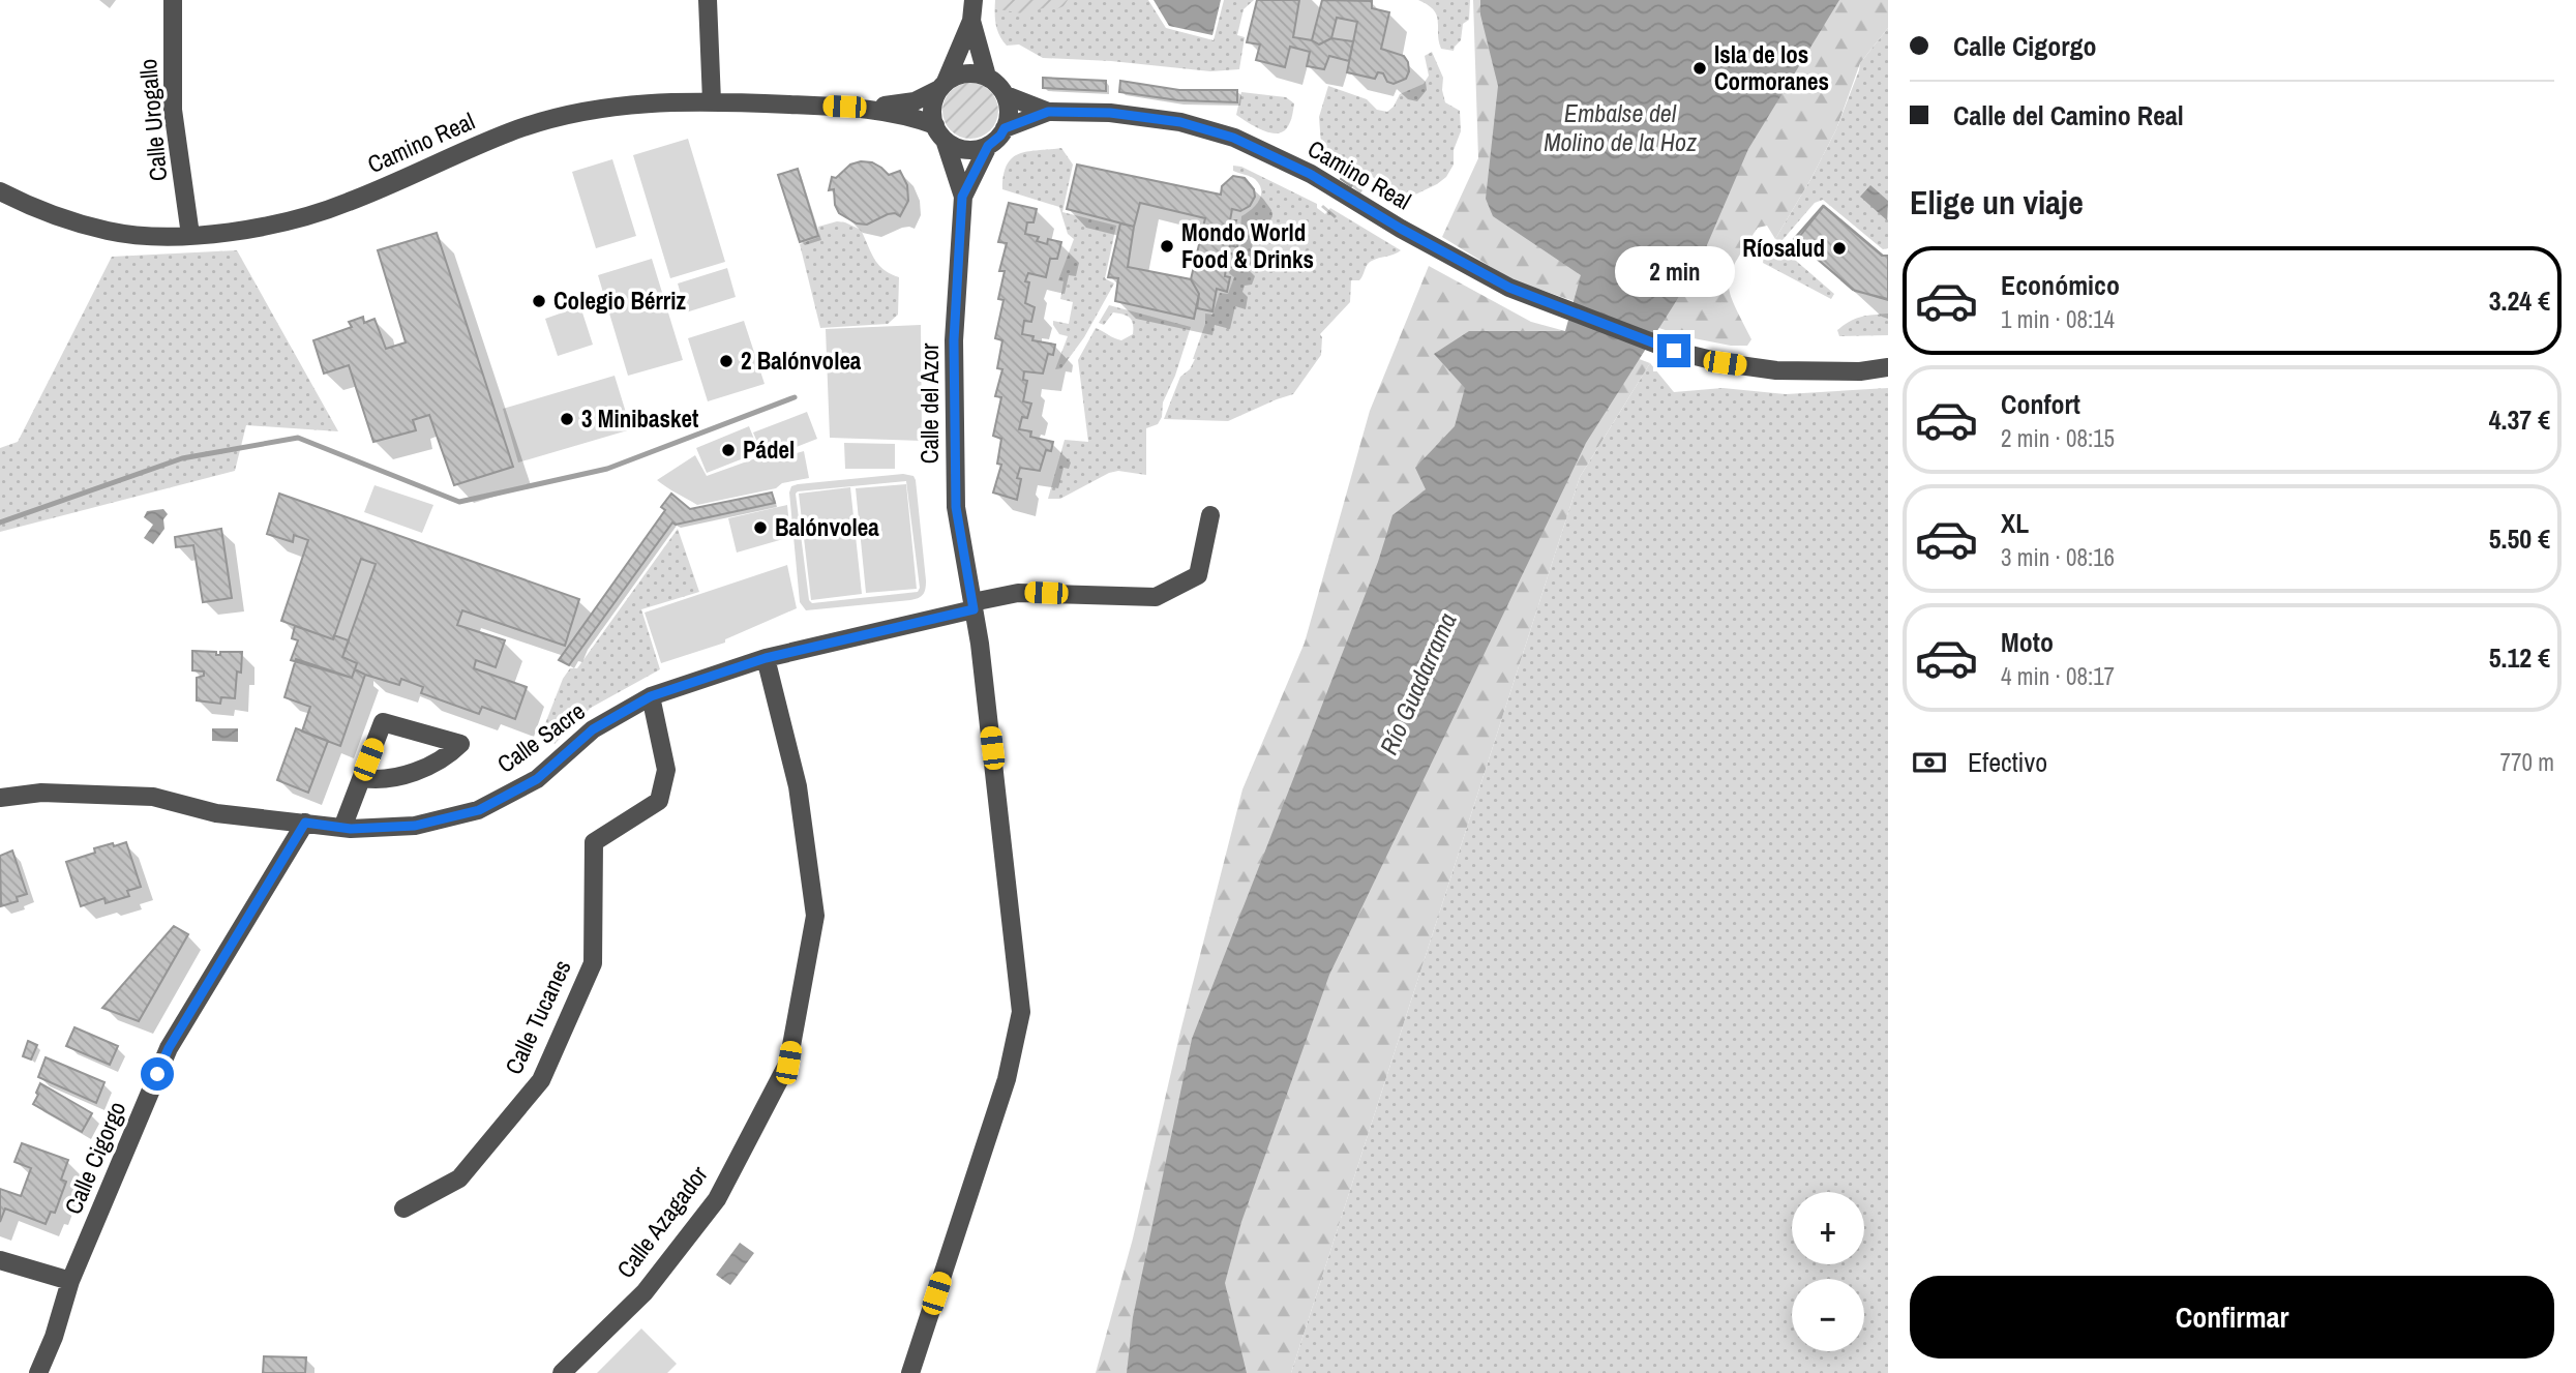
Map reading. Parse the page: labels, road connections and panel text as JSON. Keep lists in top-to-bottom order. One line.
{"streets":{"street":["Calle Urogallo","Camino Real","Calle del Azor","Calle Sacre","Calle Tucanes","Calle Cigorgo","Calle Azagador"]},"crossings":[["Calle Urogallo","Camino Real"],["Camino Real","Calle del Azor"],["Calle del Azor","Calle Sacre"],["Calle Sacre","Calle Tucanes"],["Calle Sacre","Calle Cigorgo"],["Calle Sacre","Calle Azagador"]],"water":["Embalse del Molino de la Hoz","Río Guadarrama"],"places":["Isla de los Cormoranes","Mondo World Food & Drinks","Ríosalud","Colegio Bérriz","2 Balónvolea","3 Minibasket","Pádel","Balónvolea"],"page":{"banner":["Calle Cigorgo","Calle del Camino Real"],"heading":"Elige un viaje","bubble":"2 min","list":[{"name":"Económico","note":"1 min · 08:14","value":"3.24 €"},{"name":"Confort","note":"2 min · 08:15","value":"4.37 €"},{"name":"XL","note":"3 min · 08:16","value":"5.50 €"},{"name":"Moto","note":"4 min · 08:17","value":"5.12 €"}],"pay":["Efectivo","770 m"],"map_buttons":["+","−"],"buttons":"Confirmar"}}
